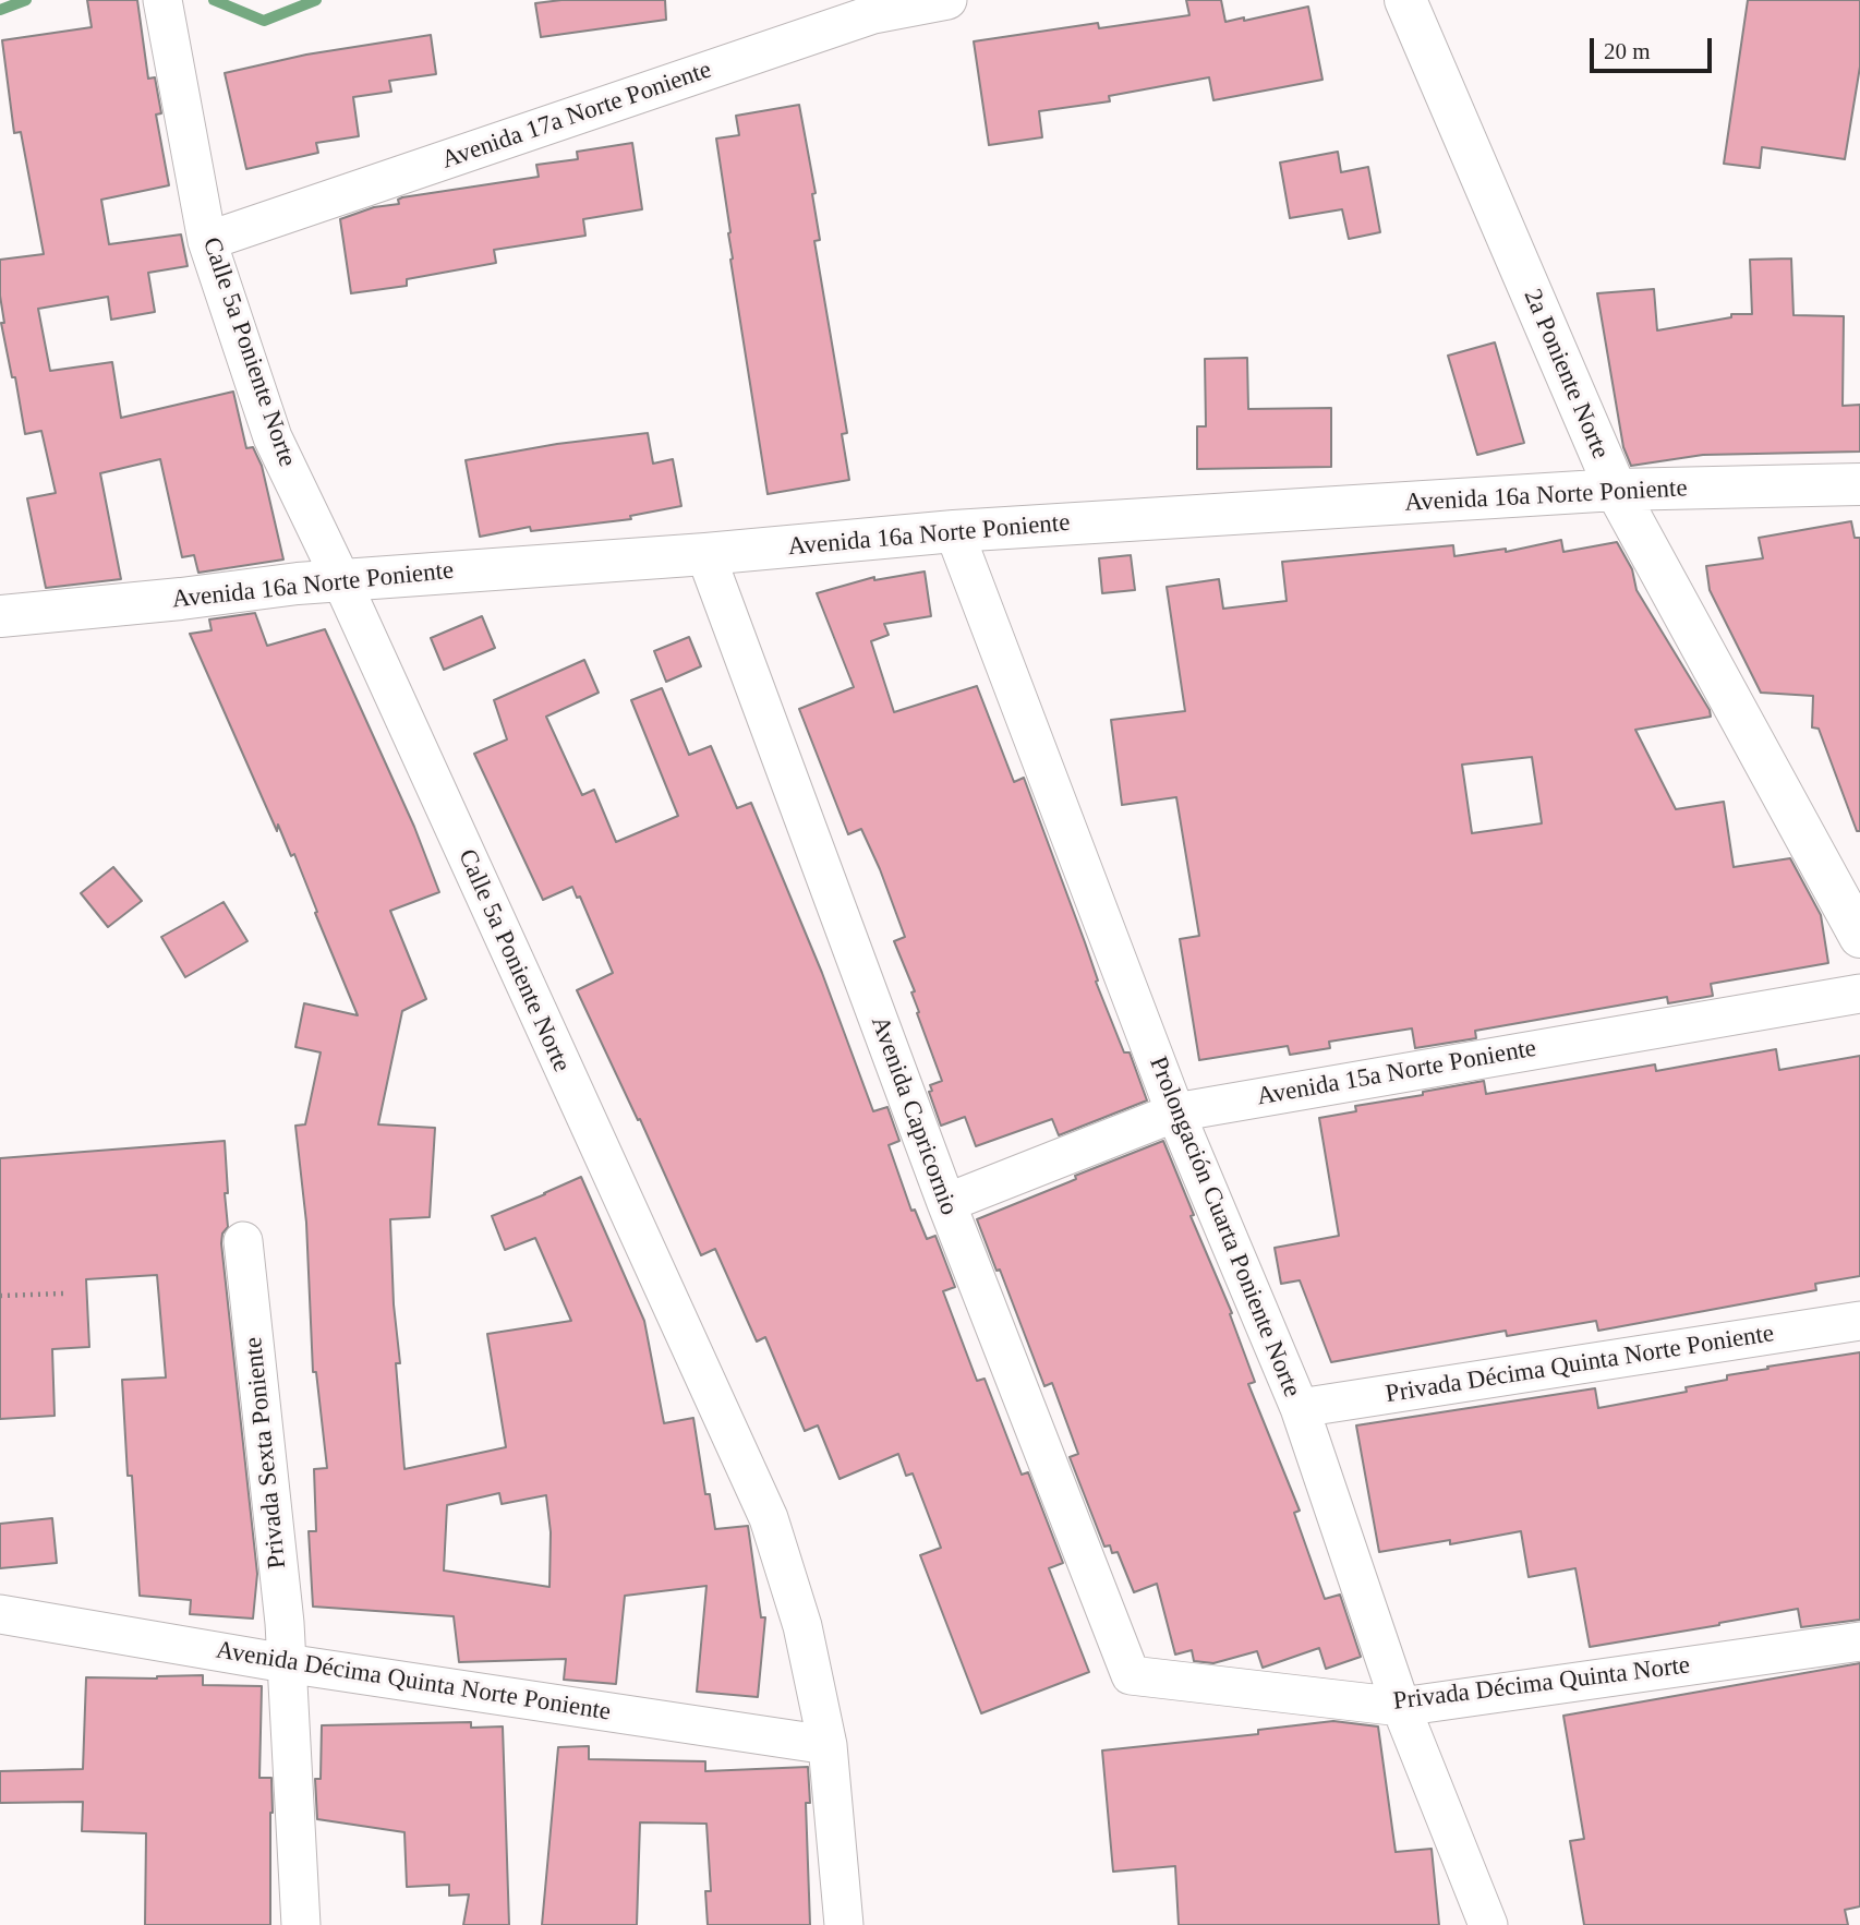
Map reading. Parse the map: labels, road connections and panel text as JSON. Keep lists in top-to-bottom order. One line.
{"streets":{"street":["Avenida 17a Norte Poniente","Calle 5a Poniente Norte","2a Poniente Norte","Avenida 16a Norte Poniente","Avenida 15a Norte Poniente","Avenida Capricornio","Prolongación Cuarta Poniente Norte","Privada Décima Quinta Norte Poniente","Privada Sexta Poniente","Avenida Décima Quinta Norte Poniente","Privada Décima Quinta Norte"]},"crossings":[["Avenida 17a Norte Poniente","Calle 5a Poniente Norte"],["Calle 5a Poniente Norte","Avenida 16a Norte Poniente"],["Calle 5a Poniente Norte","Avenida Décima Quinta Norte Poniente"],["2a Poniente Norte","Avenida 16a Norte Poniente"],["Avenida 16a Norte Poniente","Avenida Capricornio"],["Avenida 16a Norte Poniente","Prolongación Cuarta Poniente Norte"],["Avenida 15a Norte Poniente","Avenida Capricornio"],["Avenida 15a Norte Poniente","Prolongación Cuarta Poniente Norte"],["Avenida Capricornio","Privada Décima Quinta Norte"],["Prolongación Cuarta Poniente Norte","Privada Décima Quinta Norte Poniente"],["Prolongación Cuarta Poniente Norte","Privada Décima Quinta Norte"],["Privada Sexta Poniente","Avenida Décima Quinta Norte Poniente"]],"scale_bar":"20 m"}
